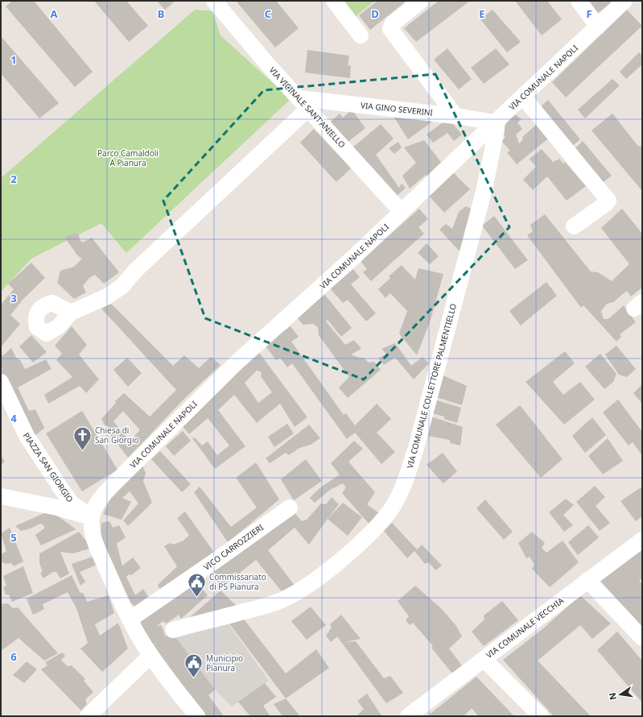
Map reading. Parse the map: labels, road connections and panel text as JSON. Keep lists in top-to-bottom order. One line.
{"streets":{"street":["VIA COMUNALE NAPOLI","VIA VICINALE SANT'ANIELLO","VIA GINO SEVERINI","VIA COMUNALE COLLETTORE PALMENTIELLO","PIAZZA SAN GIORGIO","VICO CARROZZIERI","VIA COMUNALE VECCHIA"]},"crossings":[["VIA COMUNALE NAPOLI","VIA VICINALE SANT'ANIELLO"],["VIA COMUNALE NAPOLI","VIA GINO SEVERINI"],["VIA COMUNALE NAPOLI","VIA COMUNALE COLLETTORE PALMENTIELLO"],["VIA COMUNALE NAPOLI","PIAZZA SAN GIORGIO"],["VIA VICINALE SANT'ANIELLO","VIA GINO SEVERINI"],["VIA GINO SEVERINI","VIA COMUNALE COLLETTORE PALMENTIELLO"]],"parks":["Parco Camaldoli A Pianura"],"places":{"church":["Chiesa di San Giorgio"],"public building":["Commissariato di PS Pianura","Municipio Pianura"]},"north":"left","grid":{"columns":["A","B","C","D","E","F"],"rows":["1","2","3","4","5","6"]}}
